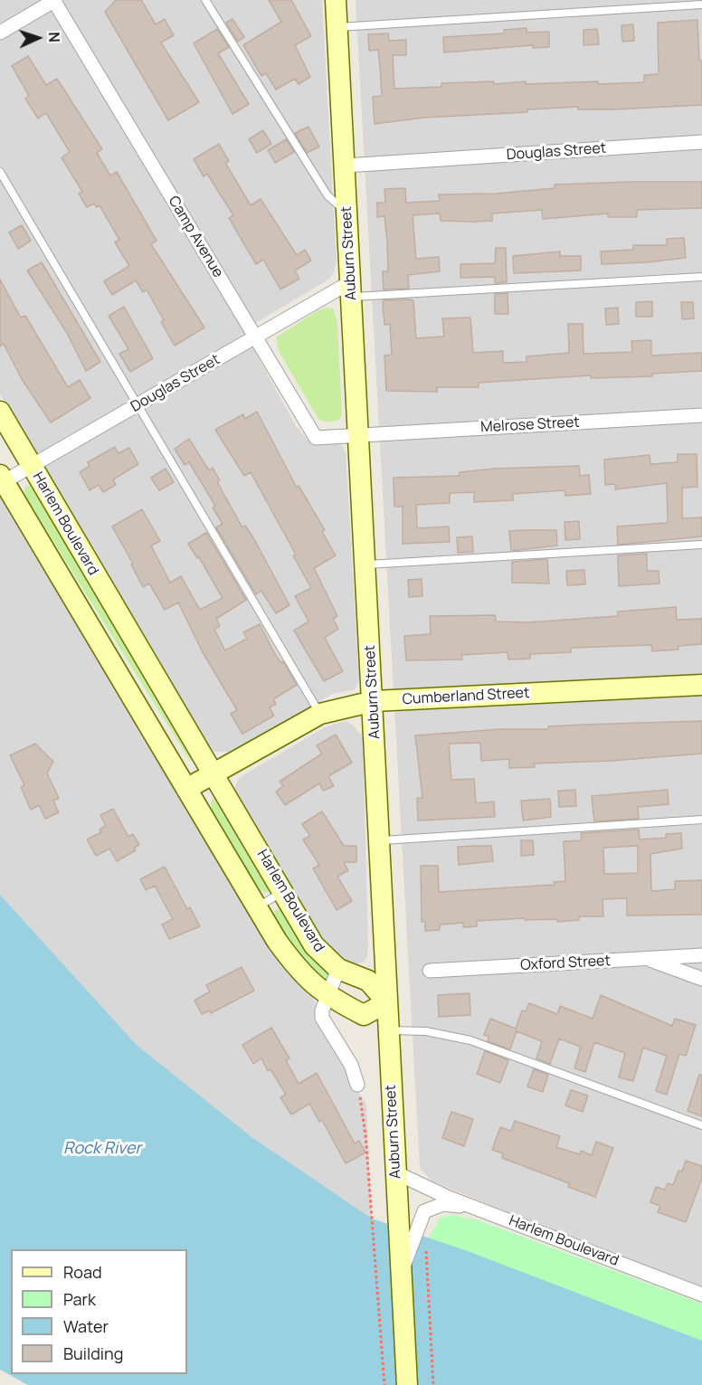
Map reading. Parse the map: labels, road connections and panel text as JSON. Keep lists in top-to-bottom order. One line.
{"streets":{"street":["Douglas Street","Camp Avenue","Auburn Street","Melrose Street","Harlem Boulevard","Cumberland Street","Oxford Street"]},"crossings":[["Douglas Street","Camp Avenue"],["Douglas Street","Auburn Street"],["Douglas Street","Harlem Boulevard"],["Camp Avenue","Auburn Street"],["Camp Avenue","Melrose Street"],["Auburn Street","Melrose Street"],["Auburn Street","Harlem Boulevard"],["Auburn Street","Cumberland Street"],["Harlem Boulevard","Cumberland Street"]],"water":["Rock River"],"legend":["Road","Park","Water","Building"],"north":"right"}
